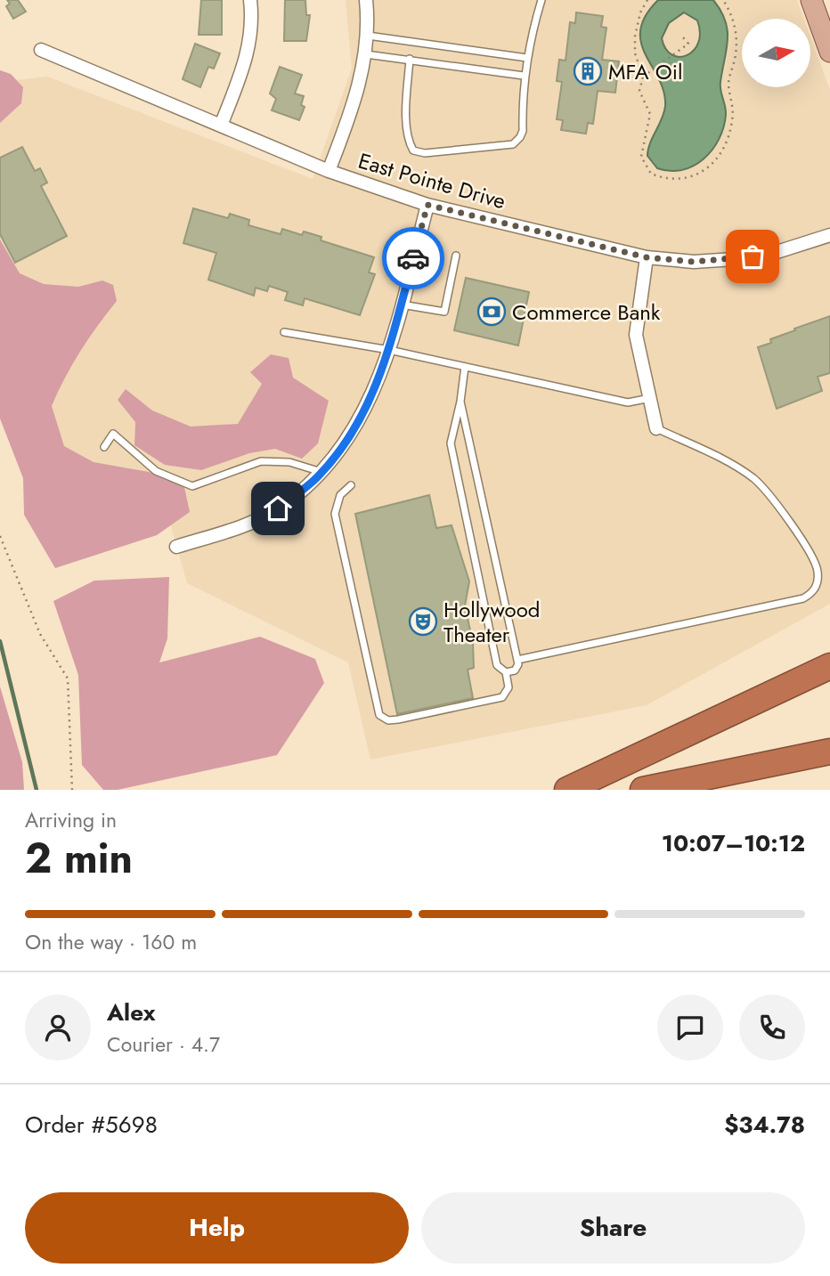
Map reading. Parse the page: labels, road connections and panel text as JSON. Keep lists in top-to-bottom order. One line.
{"streets":{"street":["East Pointe Drive"]},"places":{"building":["MFA Oil"],"bank":["Commerce Bank"],"theatre":["Hollywood Theater"]},"north":"right","page":{"heading":["2 min","Arriving in","10:07–10:12"],"panel":["Alex","Courier · 4.7","Order #5698","$34.78"],"bar":"On the way · 160 m","buttons":["Help","Share"]}}
